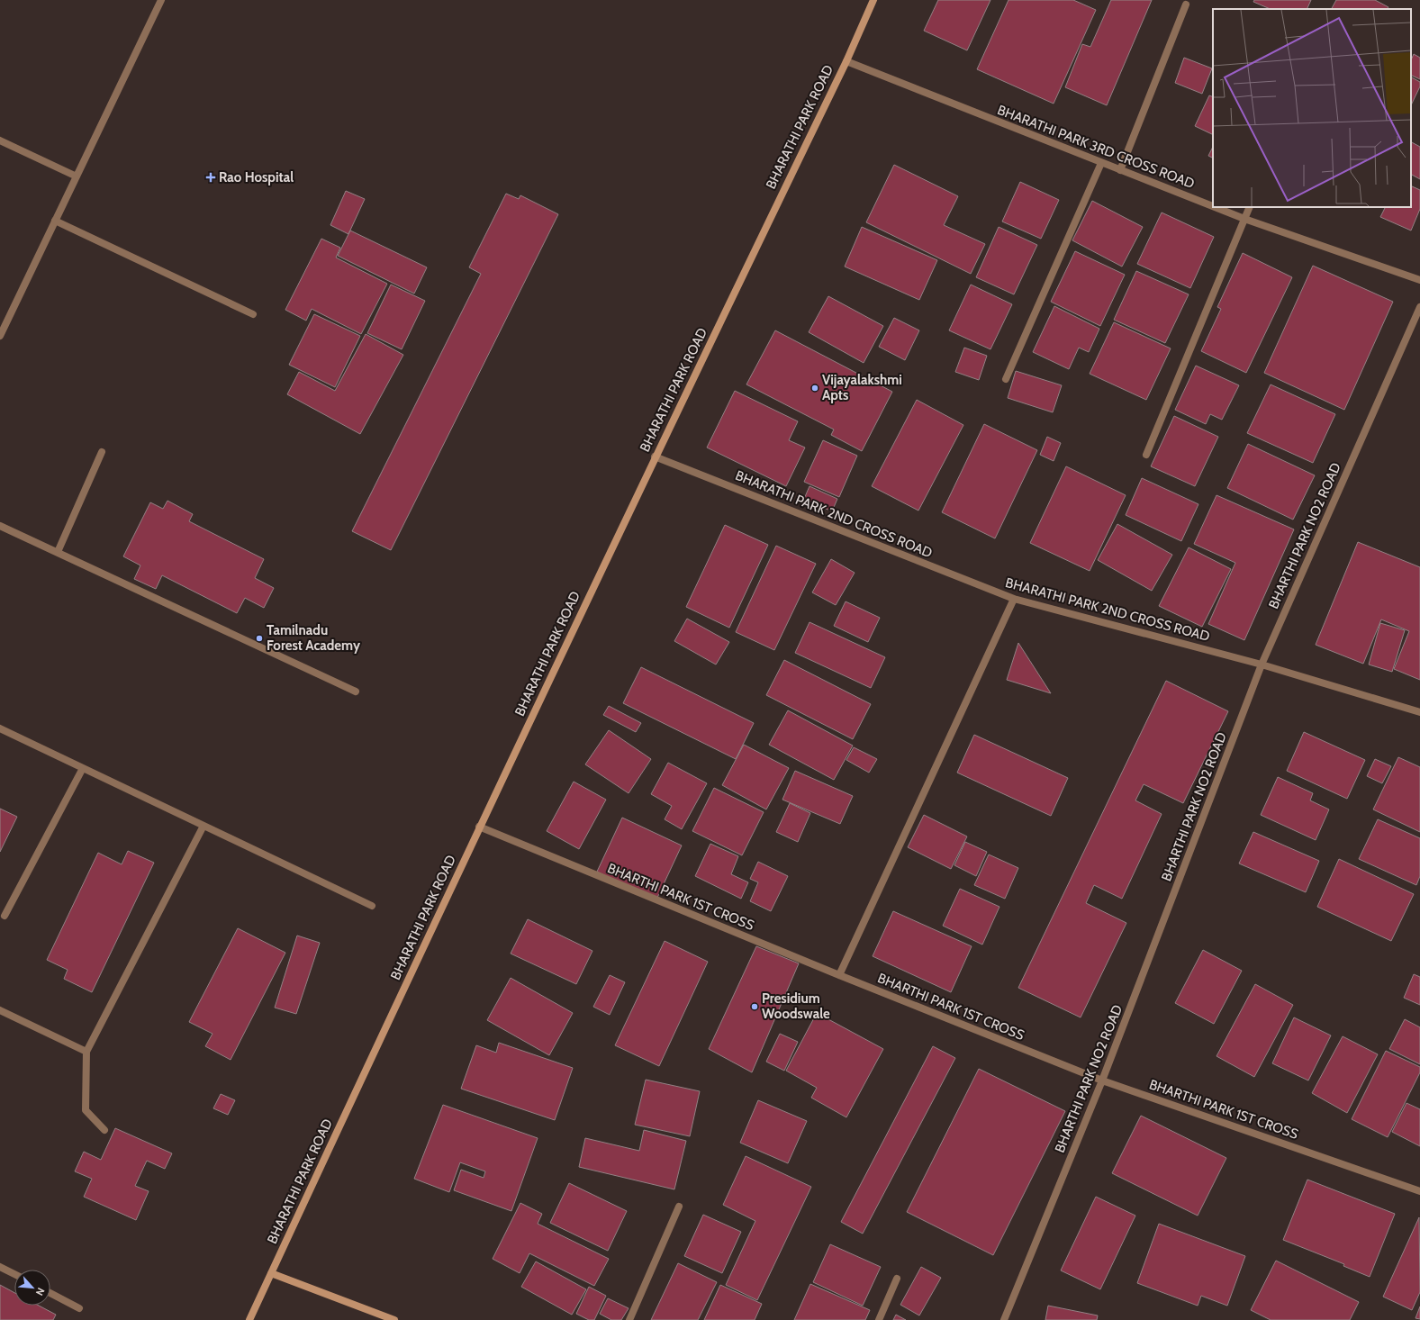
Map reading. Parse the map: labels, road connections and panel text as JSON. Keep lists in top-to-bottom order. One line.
{"streets":{"main road":["BHARATHI PARK ROAD"],"street":["BHARATHI PARK 3RD CROSS ROAD","BHARATHI PARK 2ND CROSS ROAD","BHARTHI PARK NO2 ROAD","BHARTHI PARK 1ST CROSS"]},"crossings":[["BHARATHI PARK ROAD","BHARATHI PARK 3RD CROSS ROAD"],["BHARATHI PARK ROAD","BHARATHI PARK 2ND CROSS ROAD"],["BHARATHI PARK ROAD","BHARTHI PARK 1ST CROSS"],["BHARATHI PARK 2ND CROSS ROAD","BHARTHI PARK NO2 ROAD"],["BHARTHI PARK NO2 ROAD","BHARTHI PARK 1ST CROSS"]],"places":{"health":["Rao Hospital"],"other":["Vijayalakshmi Apts","Tamilnadu Forest Academy","Presidium Woodswale"]},"north":"bottom right"}
